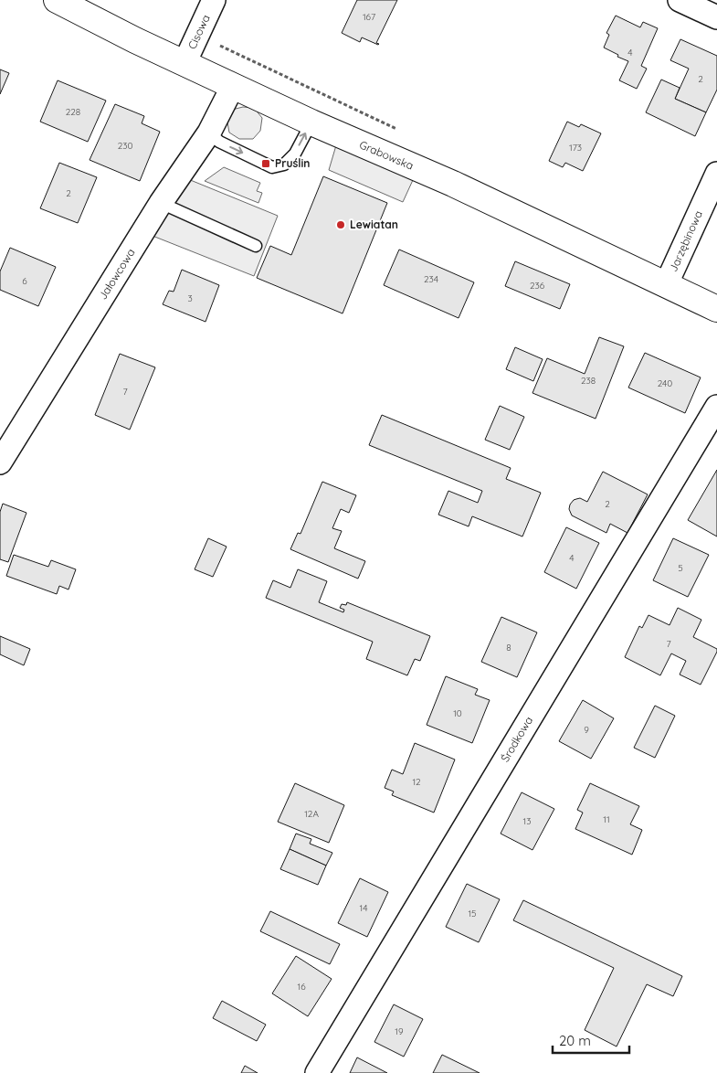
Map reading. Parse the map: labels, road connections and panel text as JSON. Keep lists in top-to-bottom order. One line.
{"streets":{"street":["Cisowa","Grabowska","Jarzębinowa","Jałowcowa","Środkowa"]},"crossings":[["Cisowa","Grabowska"],["Grabowska","Jarzębinowa"],["Grabowska","Jałowcowa"]],"places":{"transit":["Pruślin"],"other":["Lewiatan"]},"house_numbers":["167","4","2","228","230","173","2","234","6","236","3","238","240","7","2","4","5","7","8","10","9","12","12A","11","13","14","15","16","19"],"scale_bar":"20 m"}
